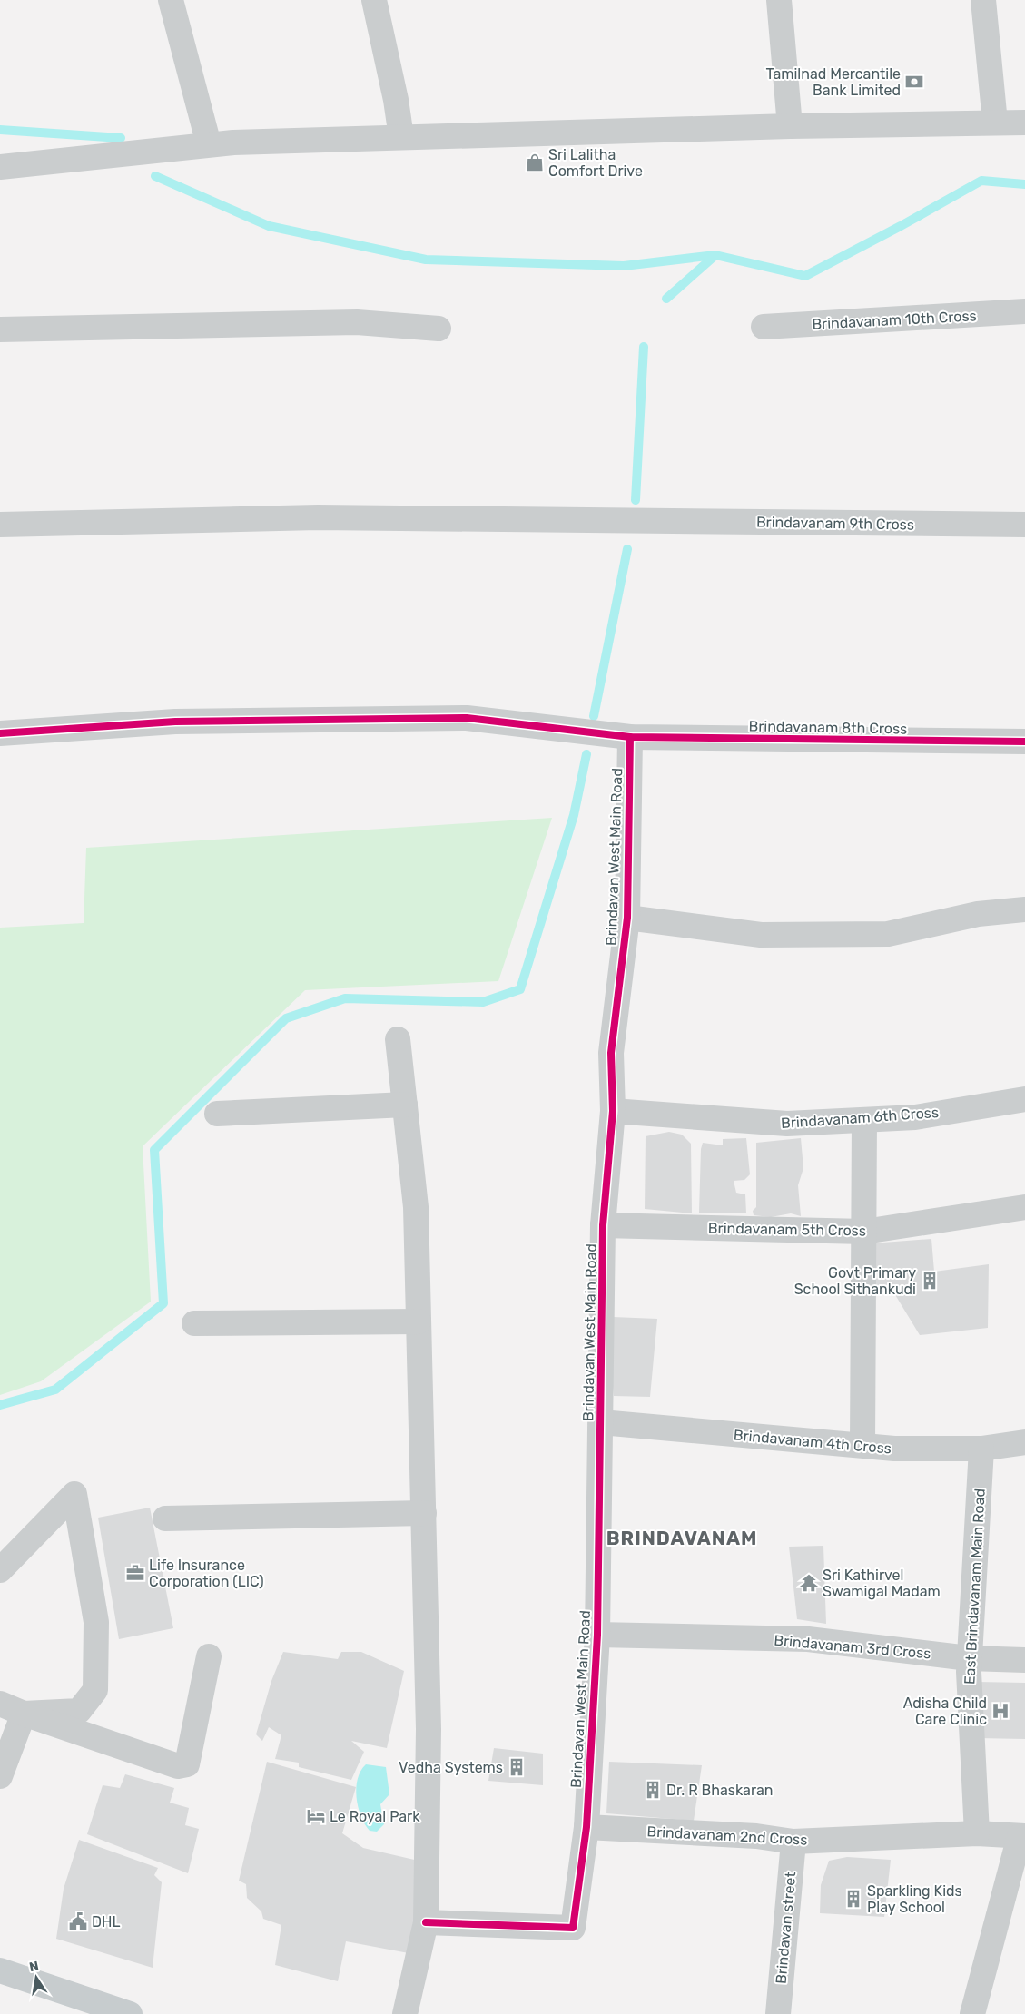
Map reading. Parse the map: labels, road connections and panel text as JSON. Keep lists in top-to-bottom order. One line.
{"streets":{"street":["Brindavanam 10th Cross","Brindavanam 9th Cross","Brindavanam 8th Cross","Brindavan West Main Road","Brindavanam 6th Cross","Brindavanam 5th Cross","Brindavanam 4th Cross","East Brindavanam Main Road","Brindavanam 3rd Cross","Brindavanam 2nd Cross","Brindavan street"]},"crossings":[["Brindavanam 8th Cross","Brindavan West Main Road"],["Brindavan West Main Road","Brindavanam 6th Cross"],["Brindavan West Main Road","Brindavanam 5th Cross"],["Brindavan West Main Road","Brindavanam 4th Cross"],["Brindavan West Main Road","Brindavanam 3rd Cross"],["Brindavan West Main Road","Brindavanam 2nd Cross"],["Brindavanam 4th Cross","East Brindavanam Main Road"],["East Brindavanam Main Road","Brindavanam 3rd Cross"],["East Brindavanam Main Road","Brindavanam 2nd Cross"],["Brindavanam 2nd Cross","Brindavan street"]],"districts":["BRINDAVANAM"],"places":{"bank":["Tamilnad Mercantile Bank Limited"],"shop":["Sri Lalitha Comfort Drive"],"building":["Govt Primary School Sithankudi","Vedha Systems","Dr. R Bhaskaran","Sparkling Kids Play School"],"office":["Life Insurance Corporation (LIC)"],"temple":["Sri Kathirvel Swamigal Madam"],"hospital":["Adisha Child Care Clinic"],"hotel":["Le Royal Park"],"public building":["DHL"]},"north":"top"}
